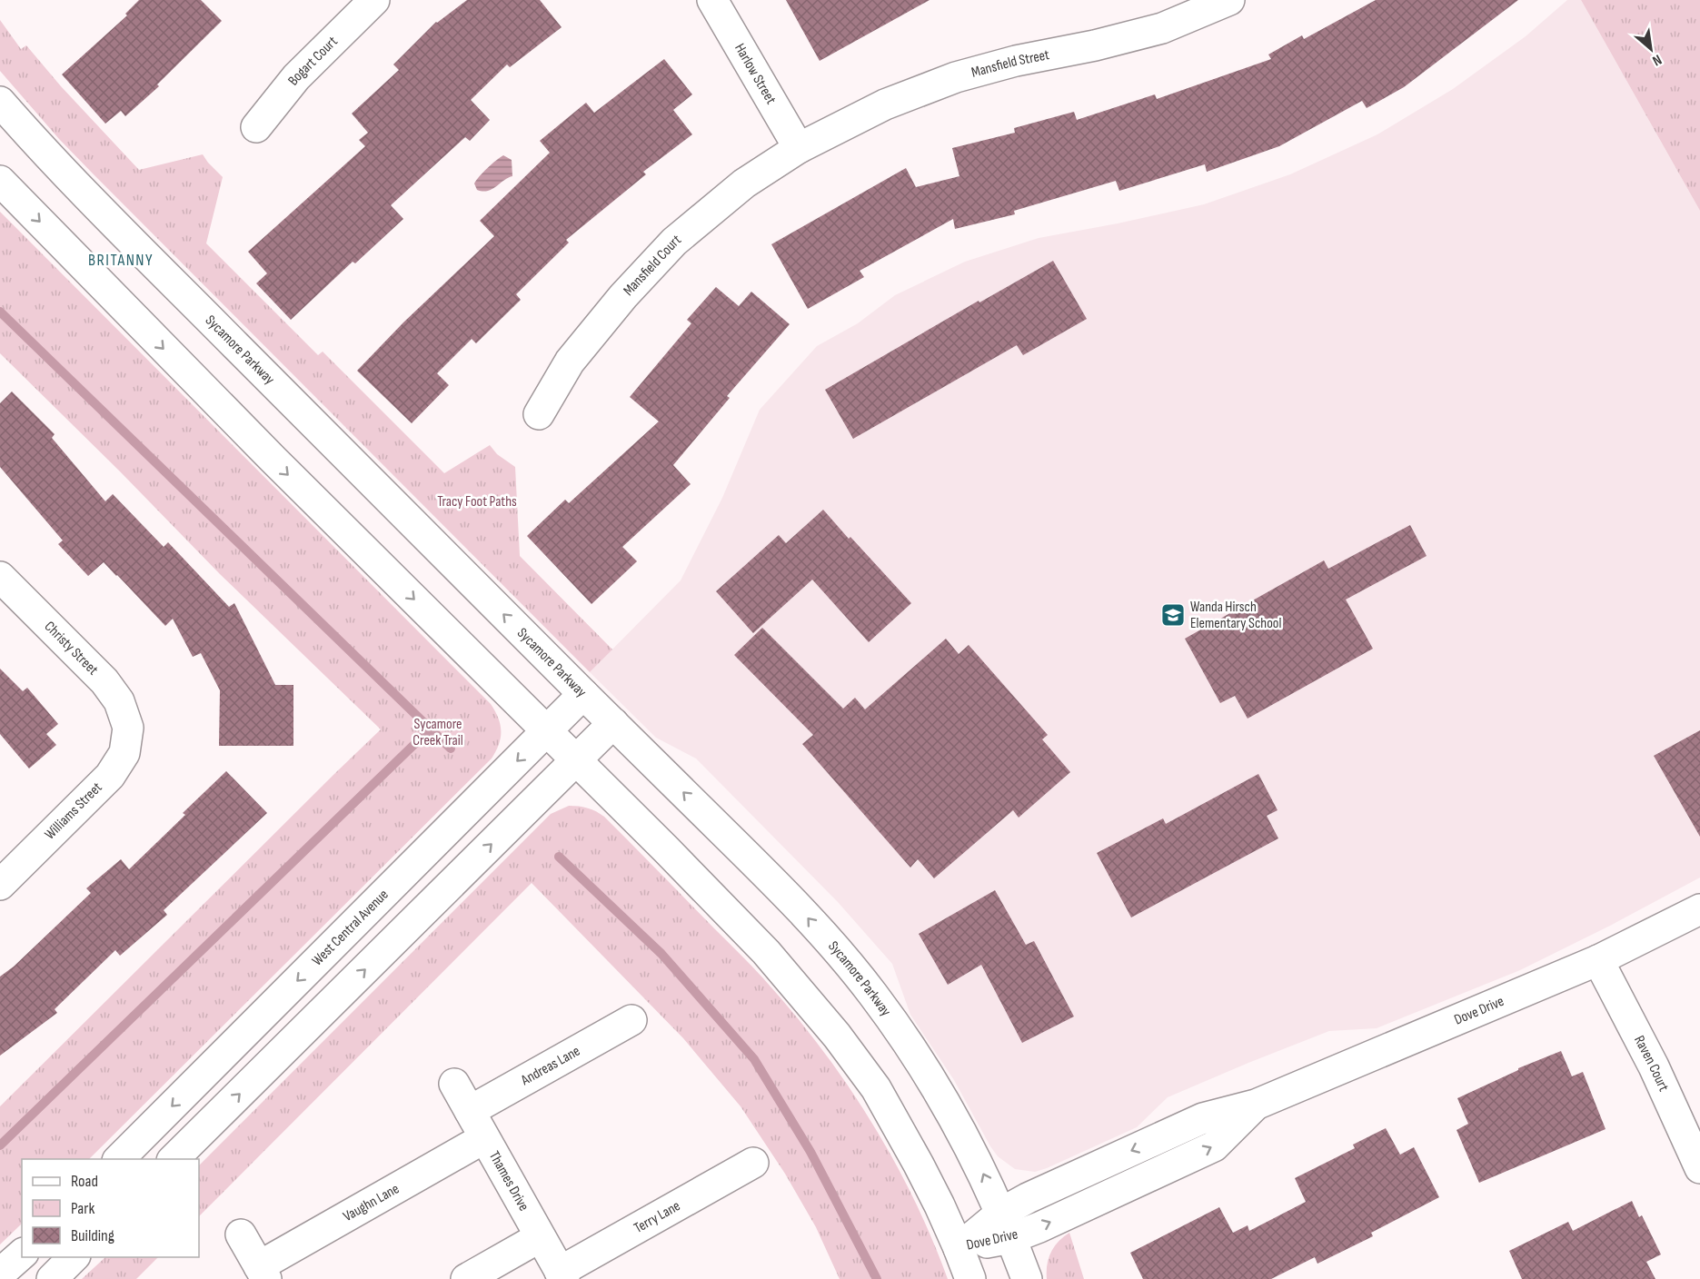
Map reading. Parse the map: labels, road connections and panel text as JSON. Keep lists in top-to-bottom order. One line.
{"streets":{"street":["Bogart Court","Mansfield Street","Harlow Street","Mansfield Court","Sycamore Parkway","Christy Street","Williams Street","West Central Avenue","Dove Drive","Raven Court","Andreas Lane","Thames Drive","Vaughn Lane","Terry Lane"]},"crossings":[["Mansfield Street","Harlow Street"],["Mansfield Street","Mansfield Court"],["Harlow Street","Mansfield Court"],["Sycamore Parkway","West Central Avenue"],["Sycamore Parkway","Dove Drive"],["Christy Street","Williams Street"],["Dove Drive","Raven Court"],["Andreas Lane","Thames Drive"],["Thames Drive","Vaughn Lane"],["Thames Drive","Terry Lane"]],"districts":["BRITANNY"],"parks":["Tracy Foot Paths","Sycamore Creek Trail"],"places":{"school or university":["Wanda Hirsch Elementary School"]},"legend":["Road","Park","Building"],"north":"bottom right"}
